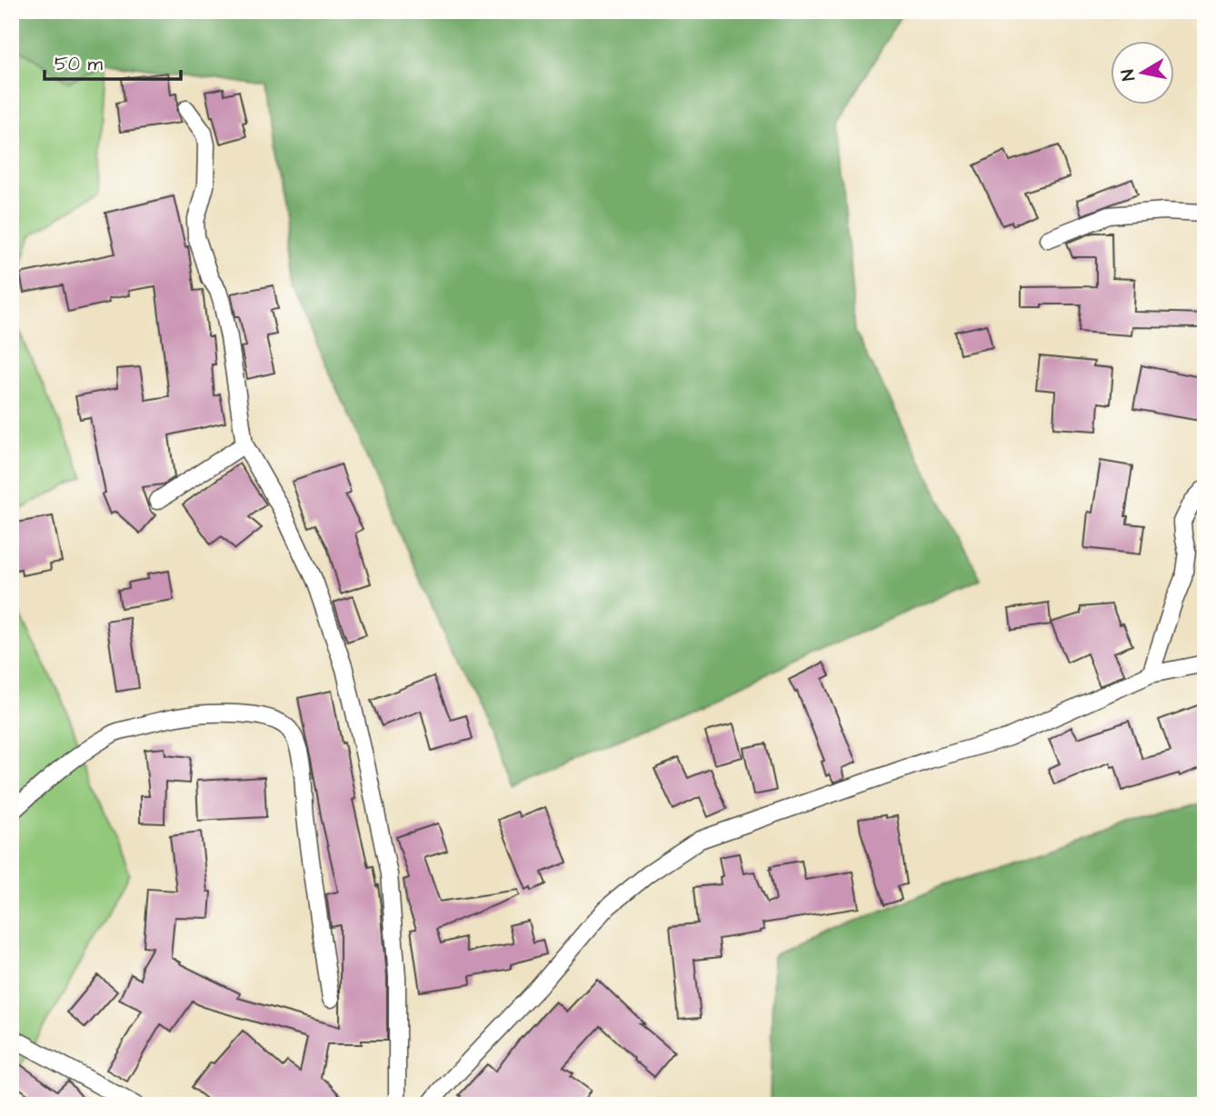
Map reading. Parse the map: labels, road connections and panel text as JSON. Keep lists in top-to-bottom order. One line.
{"scale_bar":"50 m","north":"left"}
